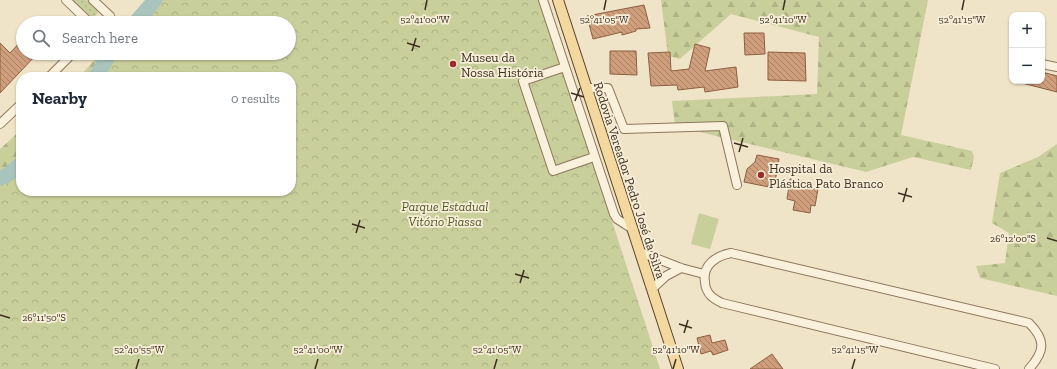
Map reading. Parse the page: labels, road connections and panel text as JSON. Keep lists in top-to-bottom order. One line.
{"streets":{"main road":["Rodovia Vereador Pedro José da Silva"]},"parks":["Parque Estadual Vitório Piassa"],"places":["Museu da Nossa História","Hospital da Plástica Pato Branco"],"page":{"map_buttons":["+","−"],"search":"Search here","heading":["Nearby","0 results"]},"coordinates":["52°41'00\"W","52°41'05\"W","52°41'10\"W","52°41'15\"W","26°12'00\"S","26°11'50\"S","52°40'55\"W"]}
